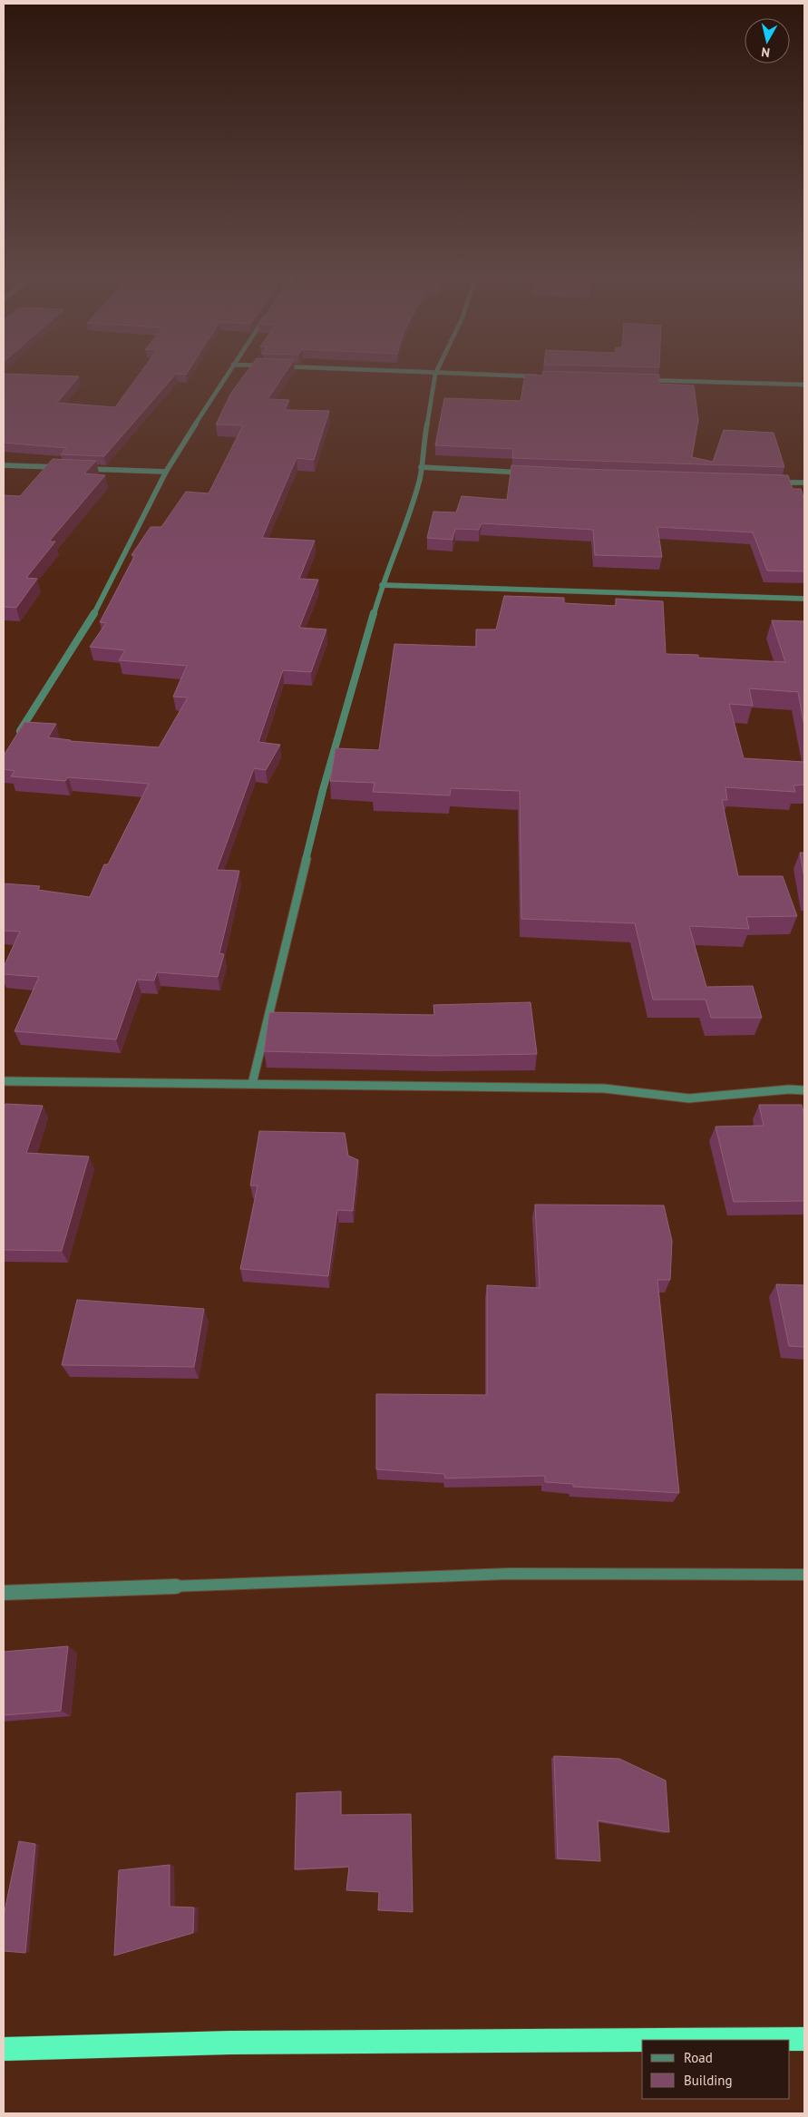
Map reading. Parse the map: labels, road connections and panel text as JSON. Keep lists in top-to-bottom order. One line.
{"legend":["Road","Building"],"north":"bottom"}
